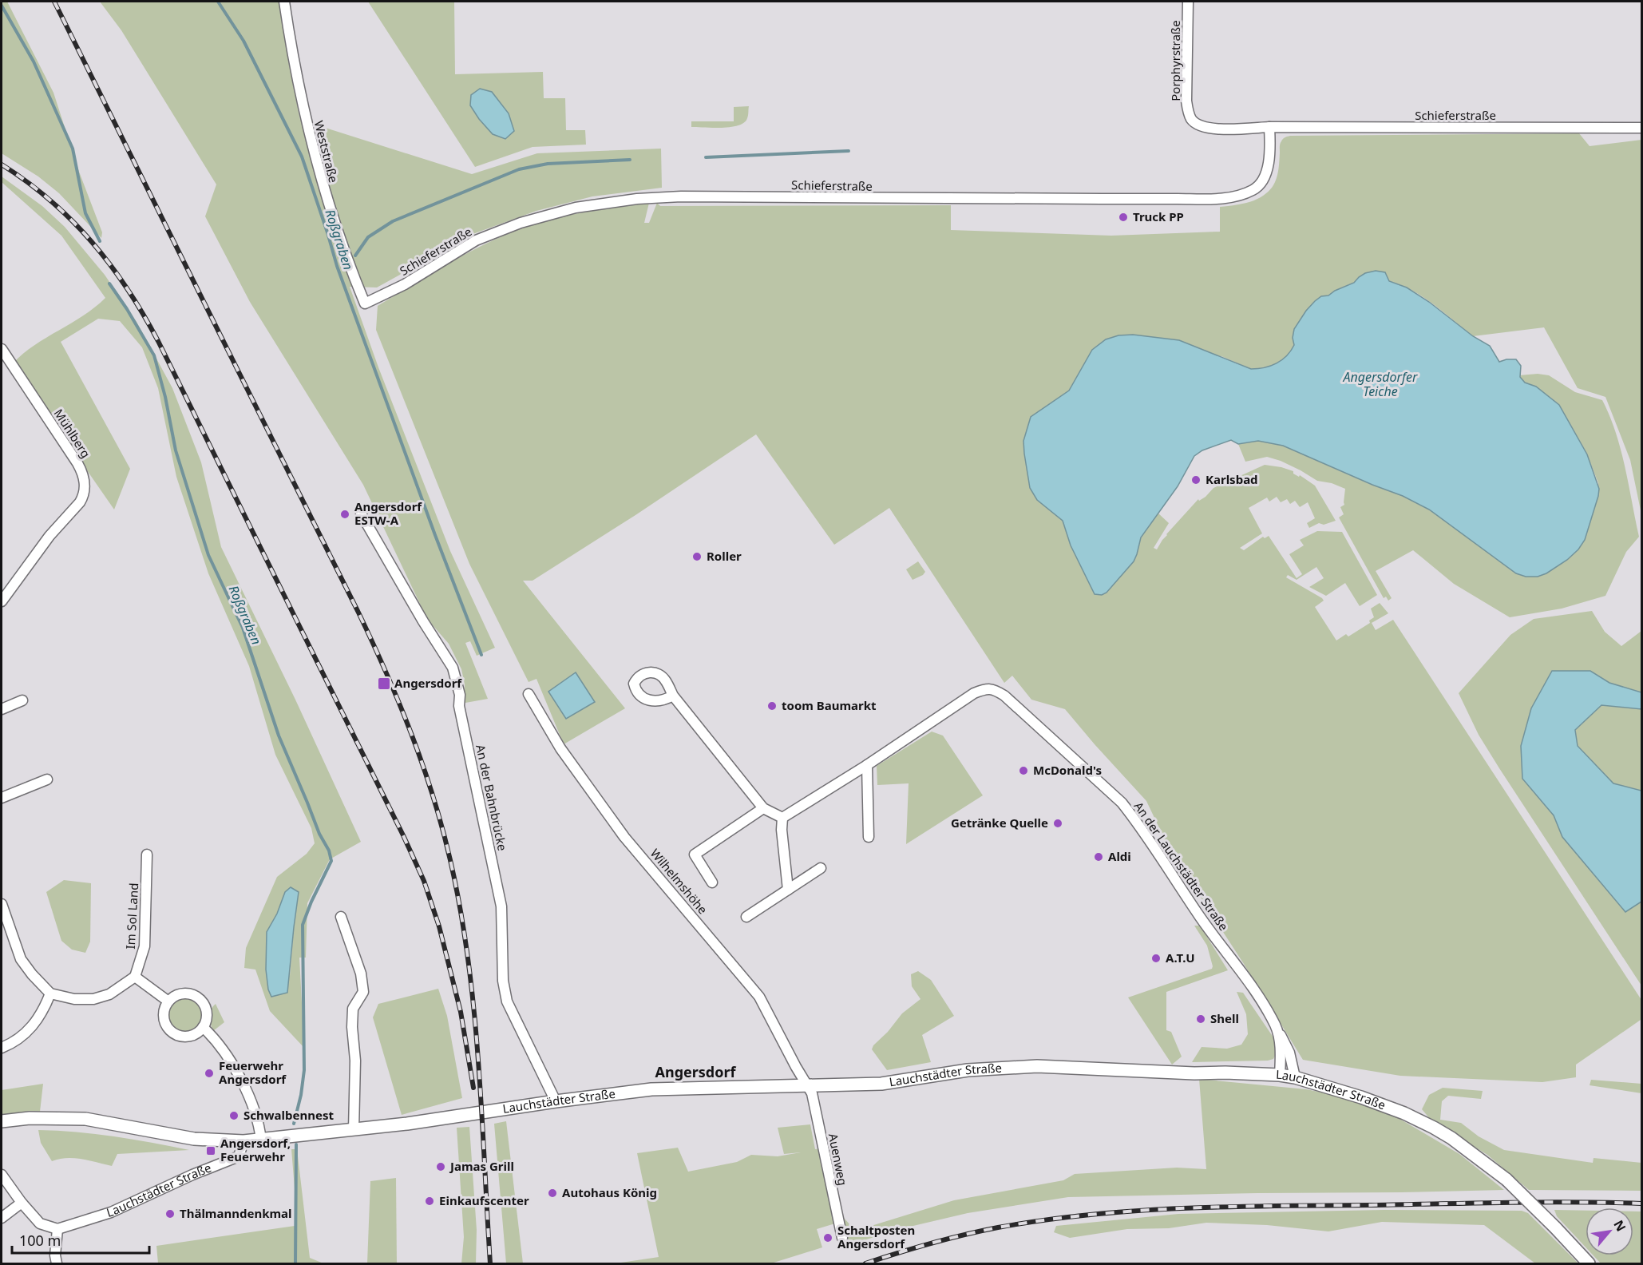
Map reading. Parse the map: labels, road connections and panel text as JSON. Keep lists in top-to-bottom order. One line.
{"streets":{"main road":["Lauchstädter Straße"],"street":["Porphyrstraße","Schieferstraße","Weststraße","Mühlberg","An der Bahnbrücke","An der Lauchstädter Straße","Wilhelmshöhe","Im Sol Land","Auenweg"]},"crossings":[["Porphyrstraße","Schieferstraße"],["Schieferstraße","Weststraße"],["An der Bahnbrücke","Lauchstädter Straße"],["An der Lauchstädter Straße","Lauchstädter Straße"],["Wilhelmshöhe","Lauchstädter Straße"],["Wilhelmshöhe","Auenweg"],["Lauchstädter Straße","Auenweg"]],"districts":["Angersdorf"],"water":["Roßgraben","Angersdorfer Teiche"],"places":{"other":["Truck PP","Karlsbad","Angersdorf ESTW-A","Roller","toom Baumarkt","McDonald's","Getränke Quelle","Aldi","A.T.U","Shell","Feuerwehr Angersdorf","Schwalbennest","Jamas Grill","Autohaus König","Einkaufscenter","Thälmanndenkmal","Schaltposten Angersdorf"],"transit":["Angersdorf","Angersdorf, Feuerwehr"]},"scale_bar":"100 m","north":"top right"}
